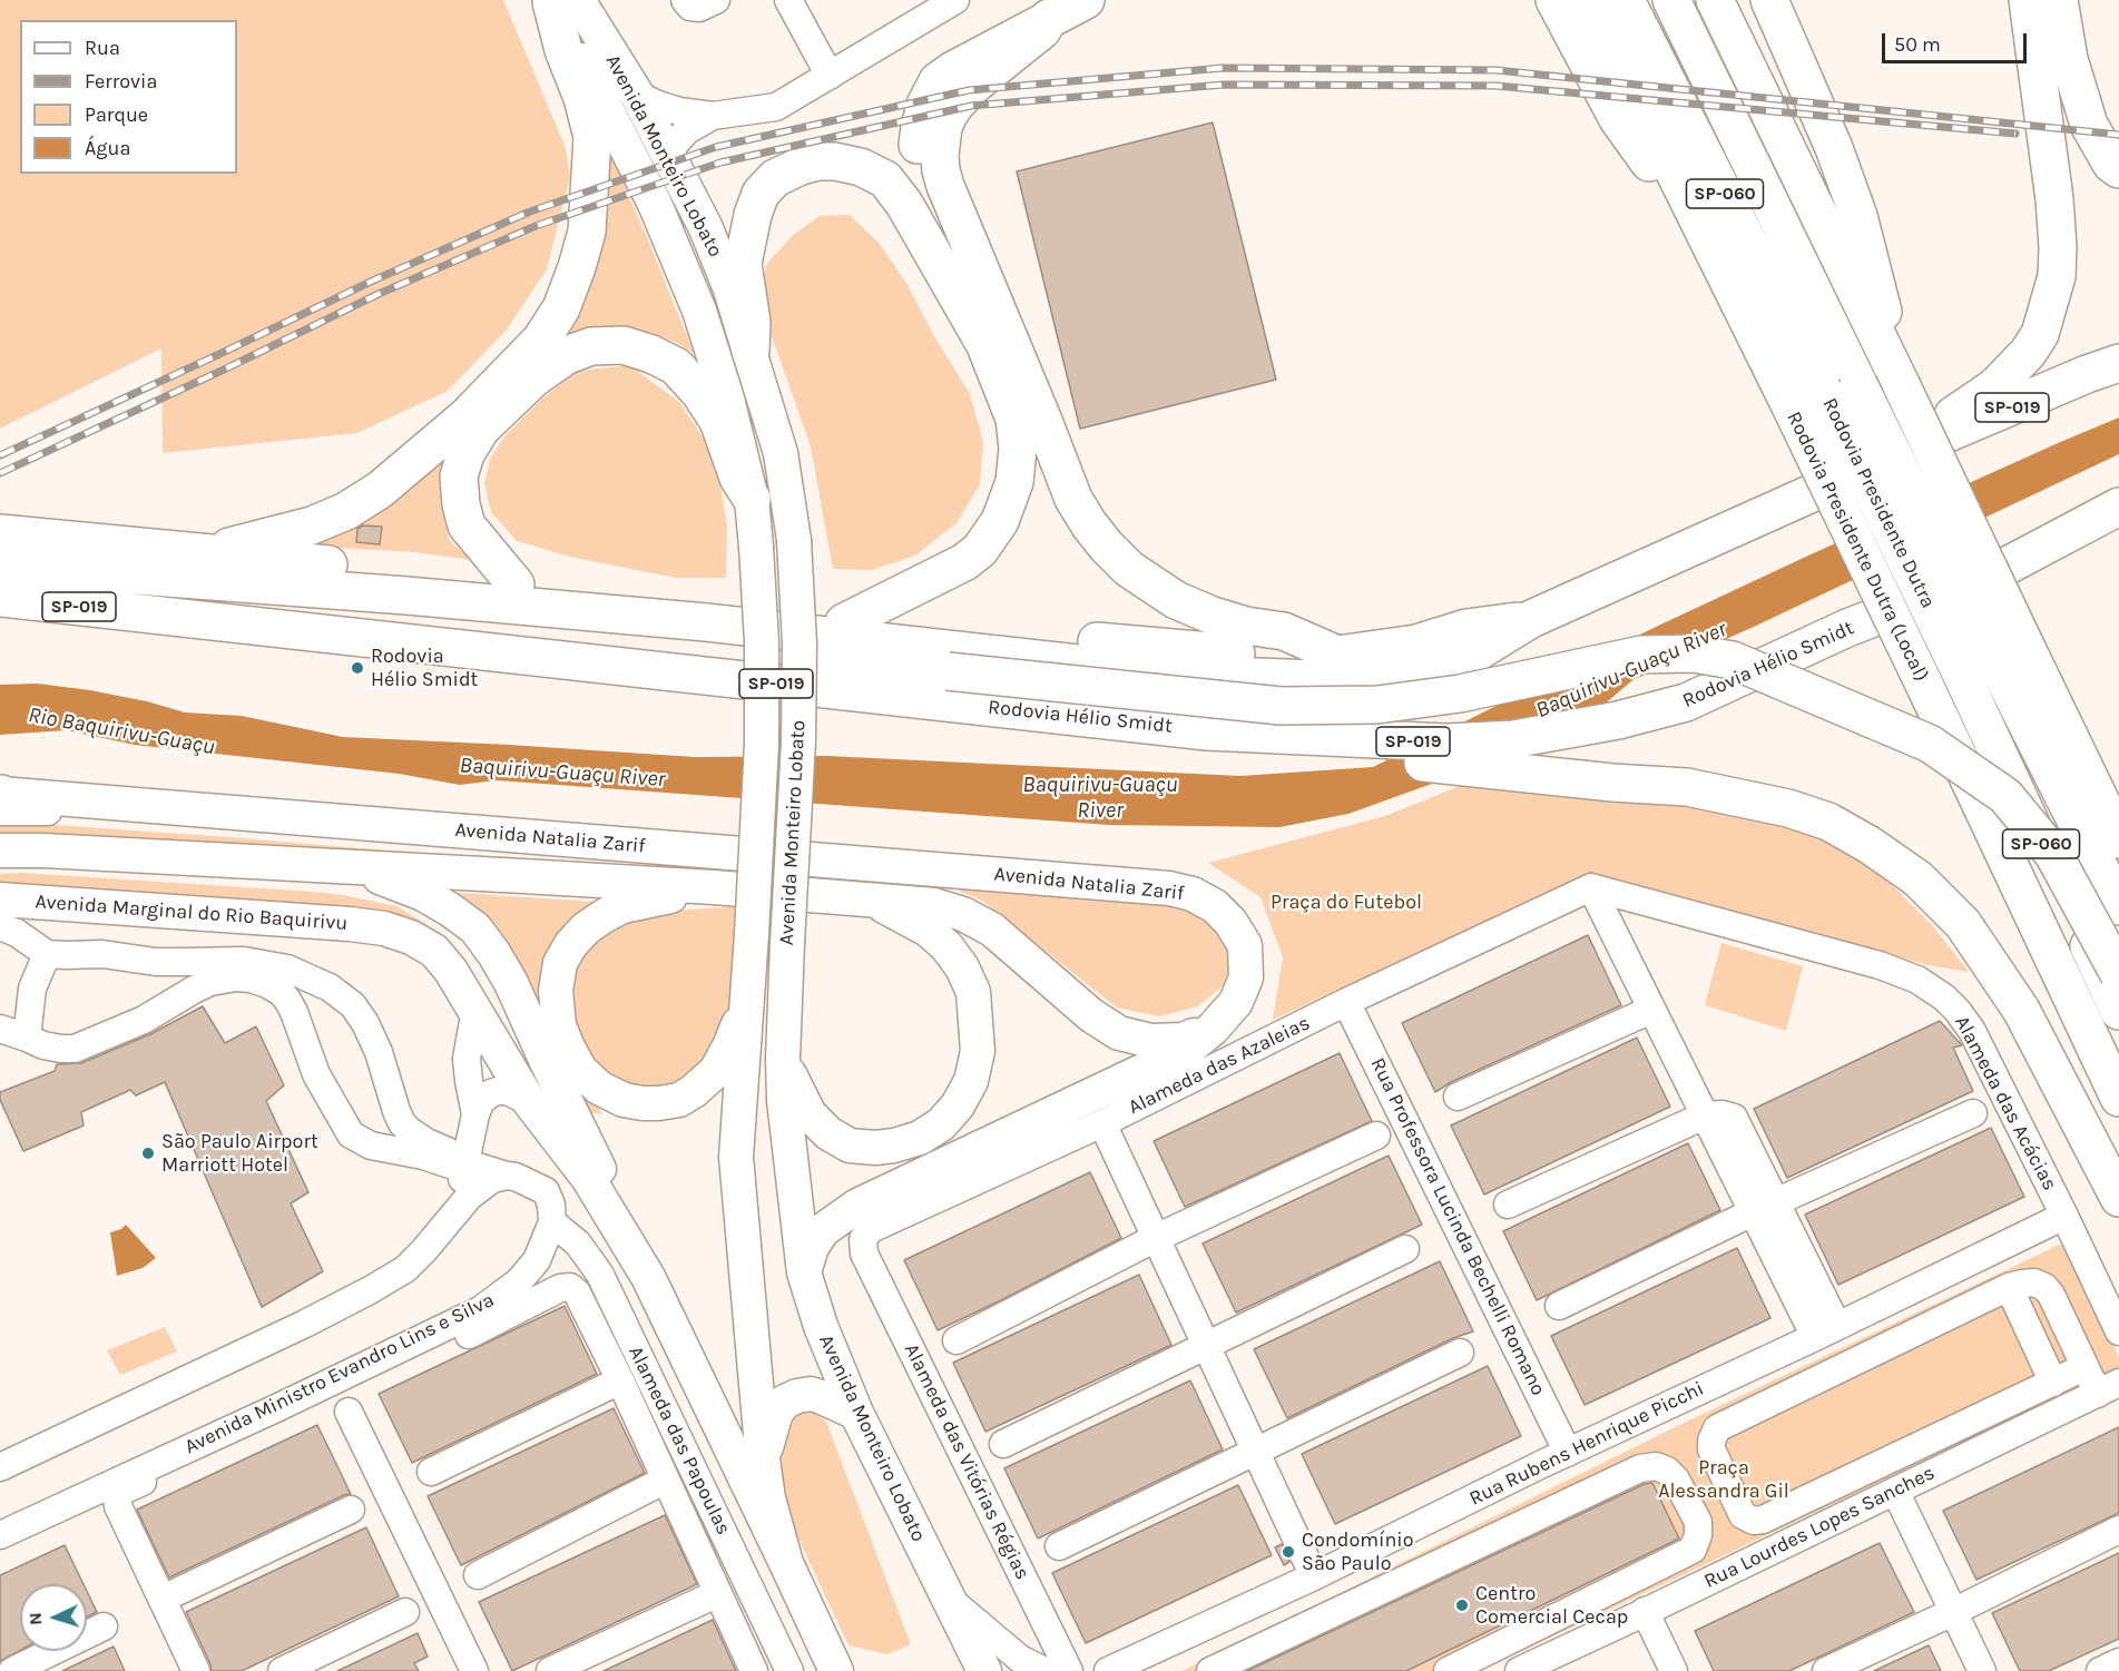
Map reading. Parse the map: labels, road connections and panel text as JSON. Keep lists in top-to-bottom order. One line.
{"streets":{"highway":["SP-060","SP-019","Rodovia Presidente Dutra","Rodovia Presidente Dutra (Local)","Rodovia Hélio Smidt"],"main road":["Avenida Monteiro Lobato","Avenida Natalia Zarif","Avenida Marginal do Rio Baquirivu"],"street":["Alameda das Azaleias","Alameda das Acácias","Rua Professora Lucinda Bechelli Romano","Avenida Ministro Evandro Lins e Silva","Alameda das Papoulas","Rua Rubens Henrique Picchi","Alameda das Vitórias Régias","Rua Lourdes Lopes Sanches"]},"crossings":[["Alameda das Azaleias","Alameda das Acácias"],["Alameda das Azaleias","Rua Professora Lucinda Bechelli Romano"],["Alameda das Azaleias","Alameda das Vitórias Régias"],["Alameda das Acácias","Rua Rubens Henrique Picchi"],["Rua Professora Lucinda Bechelli Romano","Rua Rubens Henrique Picchi"],["Avenida Ministro Evandro Lins e Silva","Alameda das Papoulas"]],"water":["Baquirivu-Guaçu River","Rio Baquirivu-Guaçu"],"parks":["Praça do Futebol","Praça Alessandra Gil"],"places":["Rodovia Hélio Smidt","São Paulo Airport Marriott Hotel","Condomínio São Paulo","Centro Comercial Cecap"],"legend":["Rua","Ferrovia","Parque","Água"],"scale_bar":"50 m","north":"left"}
